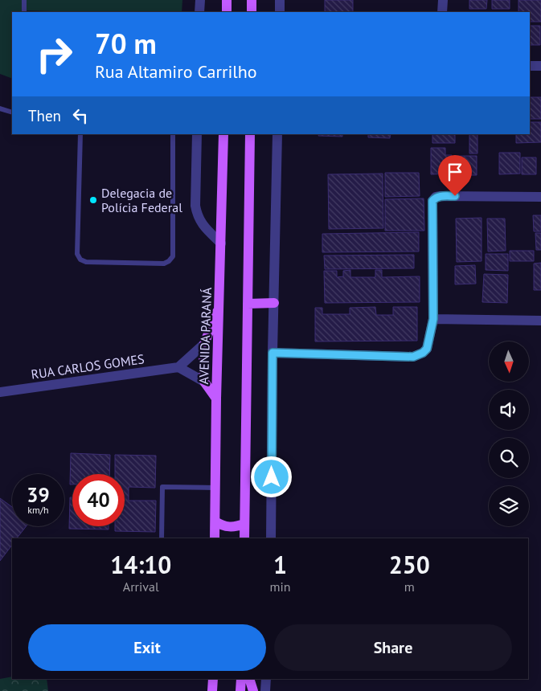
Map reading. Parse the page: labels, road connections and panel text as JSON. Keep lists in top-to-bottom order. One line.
{"streets":{"main road":["AVENIDA PARANÁ"],"street":["RUA CARLOS GOMES"]},"places":["Delegacia de Polícia Federal"],"north":"bottom","page":{"turn":["70 m","Rua Altamiro Carrilho"],"then":"Then","speed":"39 km/h","limit":"40","eta":["14:10","Arrival","1","min","250","m"],"buttons":["Exit","Share"]}}
